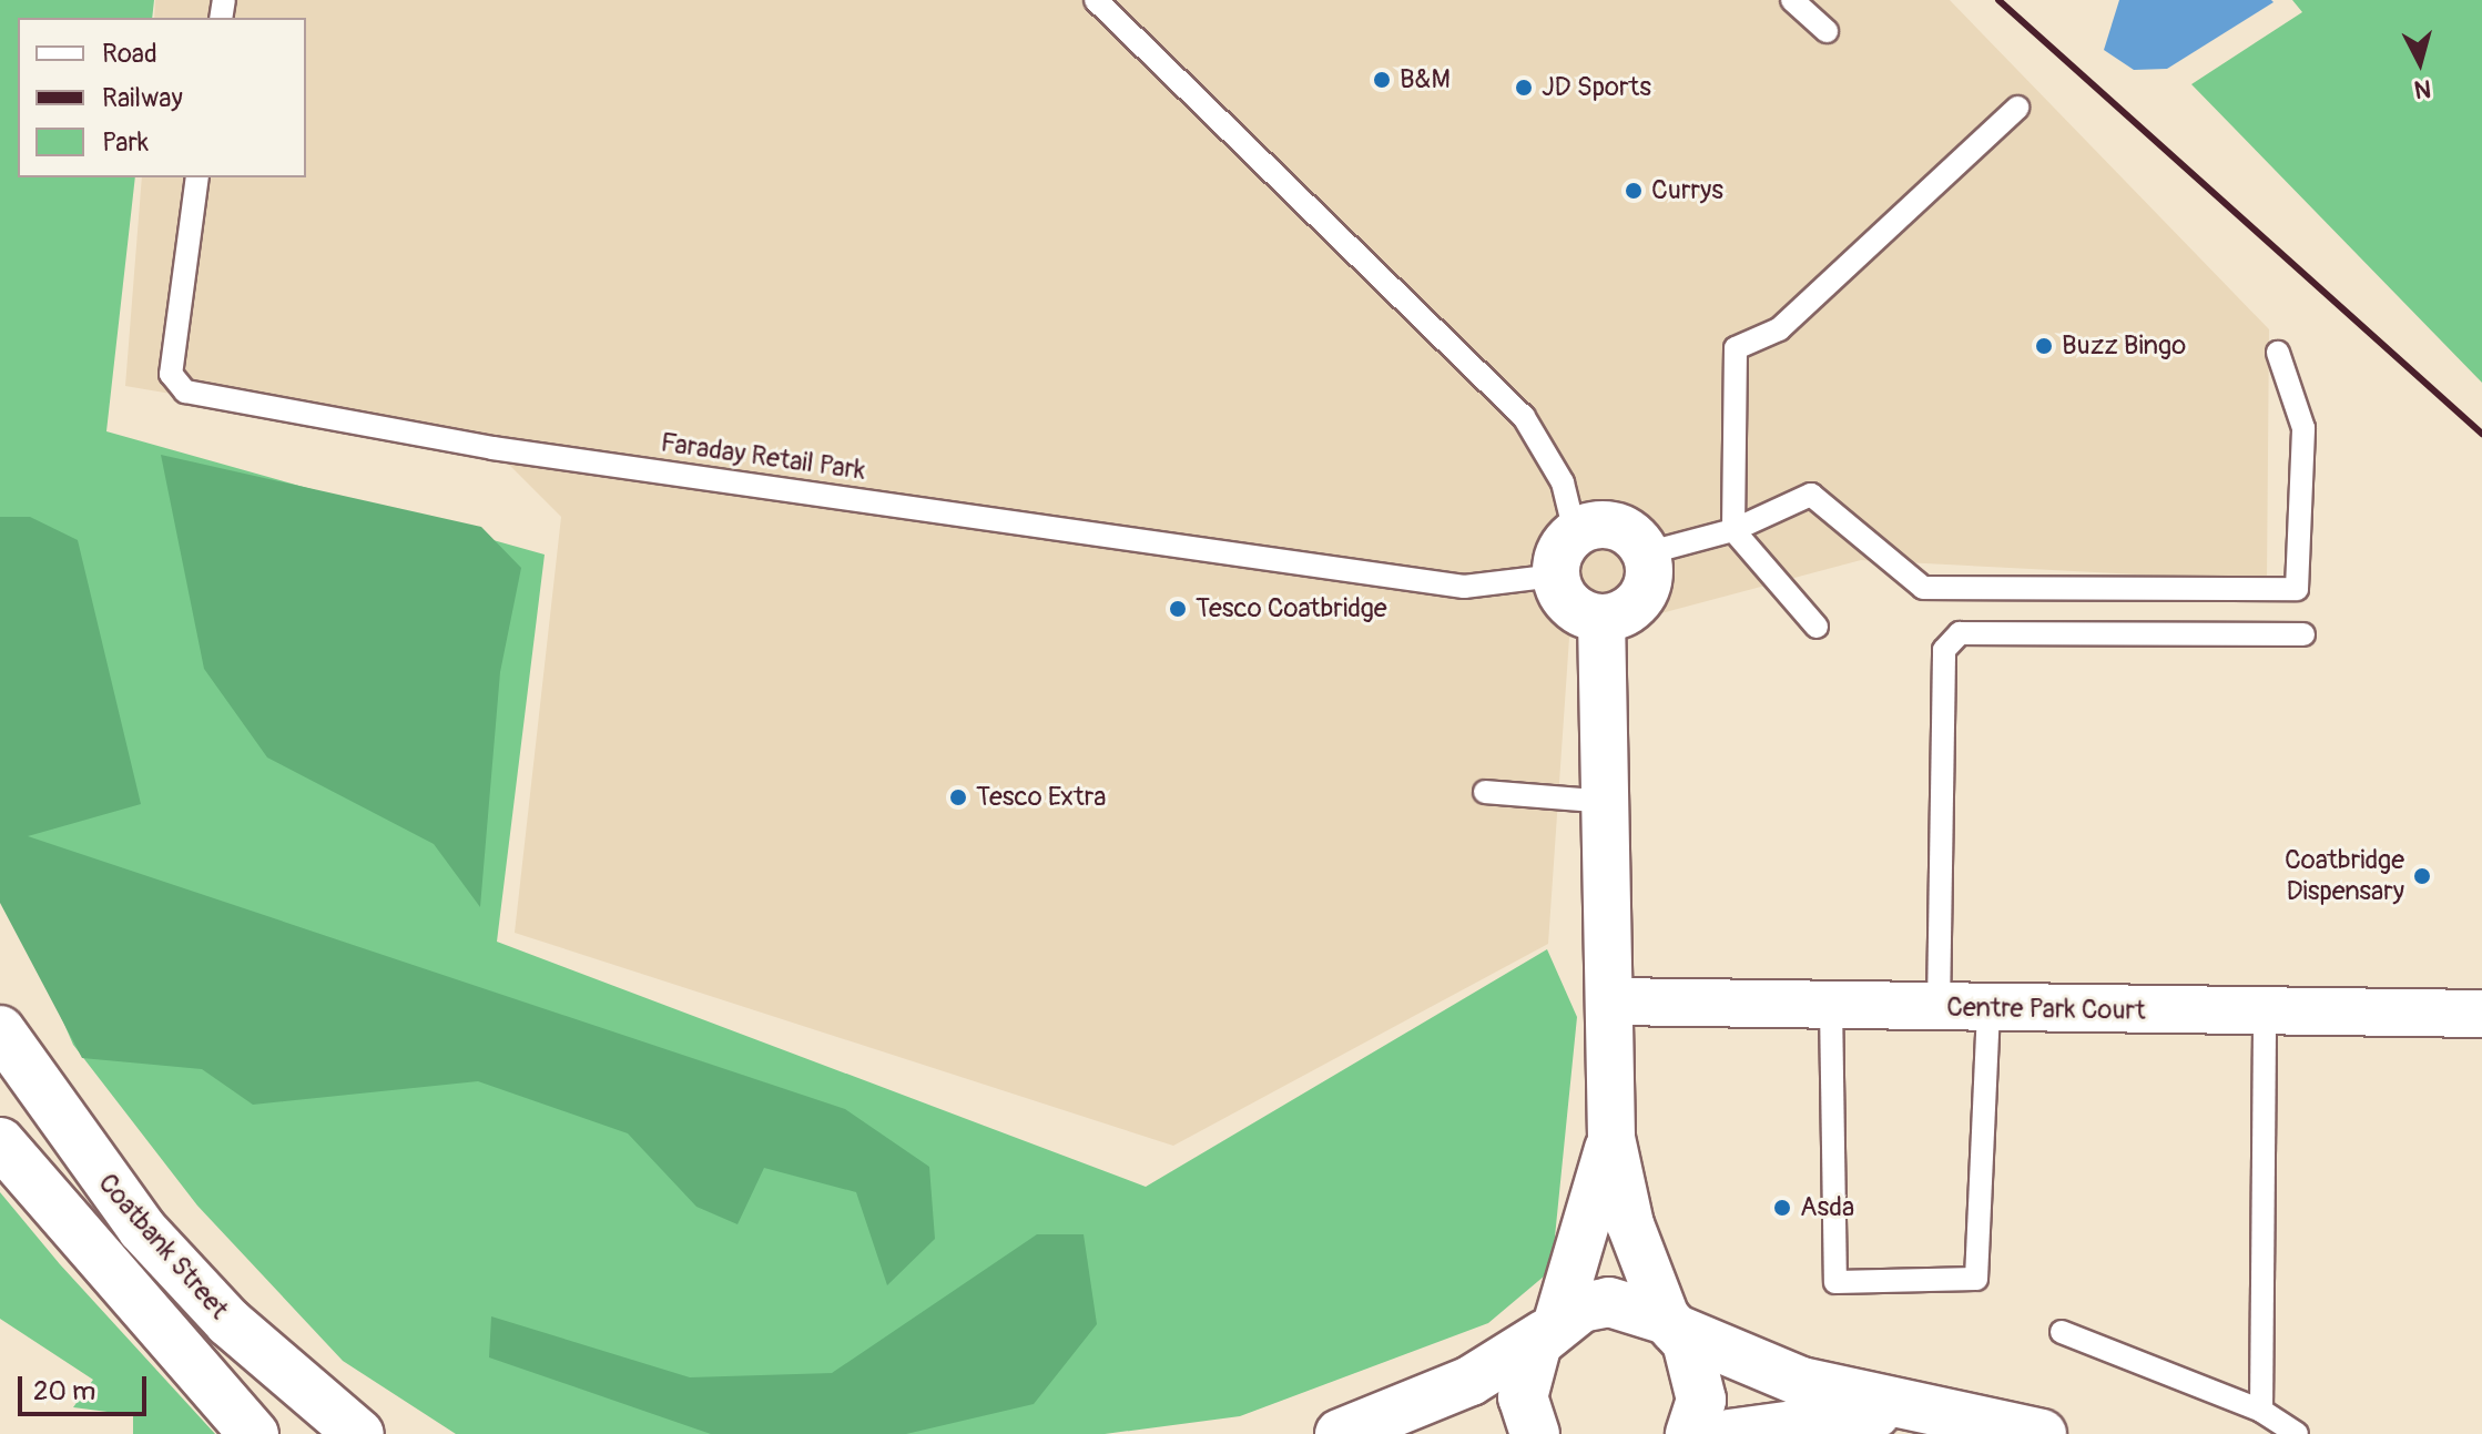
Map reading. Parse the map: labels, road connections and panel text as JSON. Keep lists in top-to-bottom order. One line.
{"streets":{"main road":["Coatbank Street"],"street":["Centre Park Court"],"lane":["Faraday Retail Park"]},"places":["B&M","JD Sports","Currys","Buzz Bingo","Tesco Coatbridge","Tesco Extra","Coatbridge Dispensary","Asda"],"legend":["Road","Railway","Park"],"scale_bar":"20 m","north":"bottom"}
